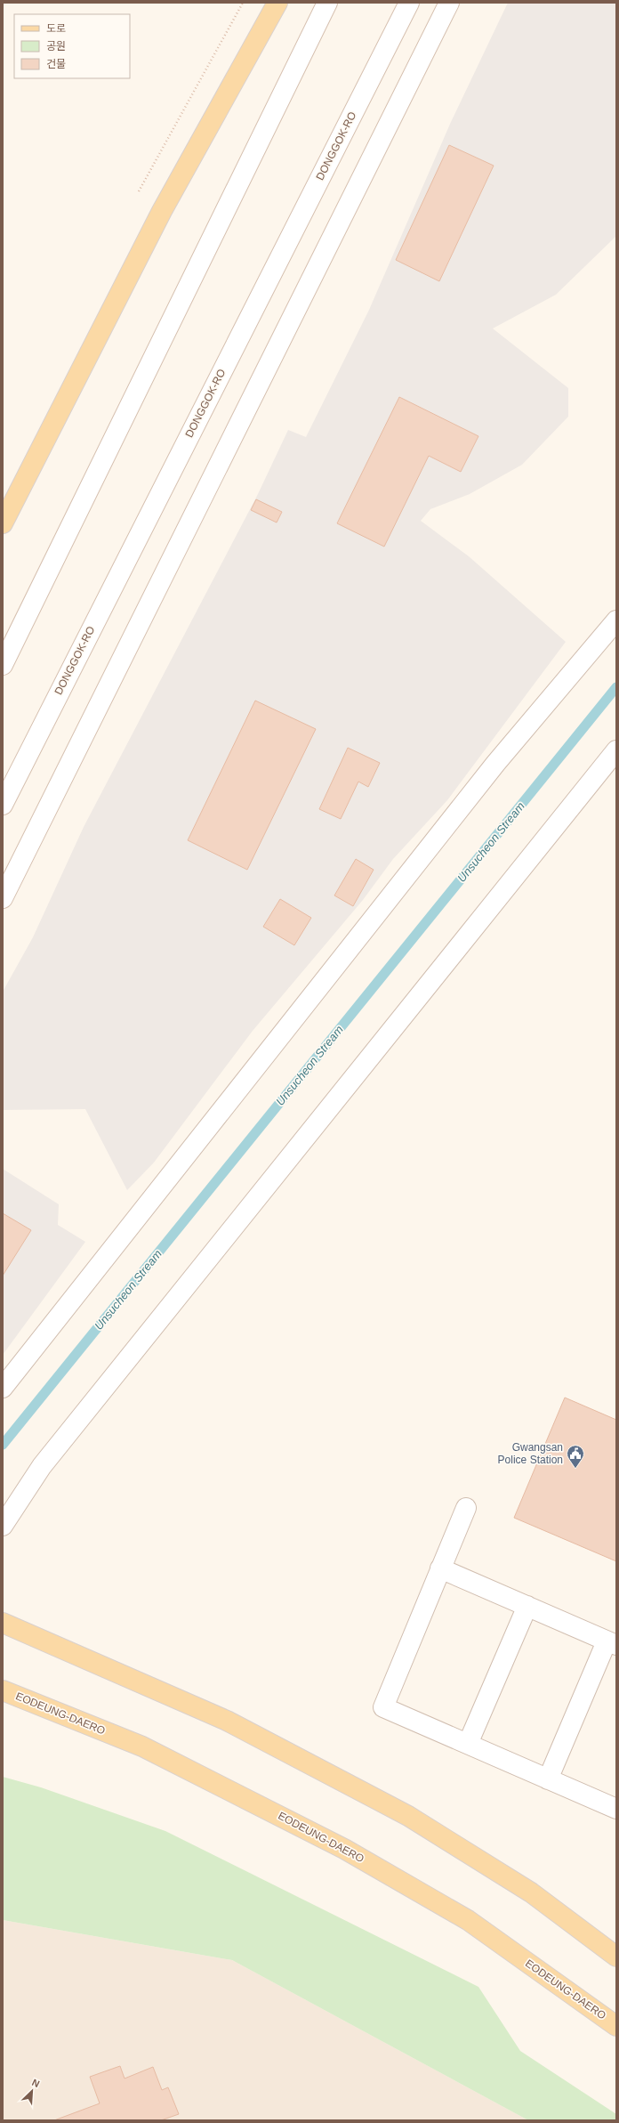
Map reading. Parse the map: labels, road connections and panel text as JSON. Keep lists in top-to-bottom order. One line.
{"streets":{"main road":["DONGGOK-RO","EODEUNG-DAERO"]},"water":["Unsucheon Stream"],"places":{"public building":["Gwangsan Police Station"]},"legend":["도로","공원","건물"],"north":"top right"}
